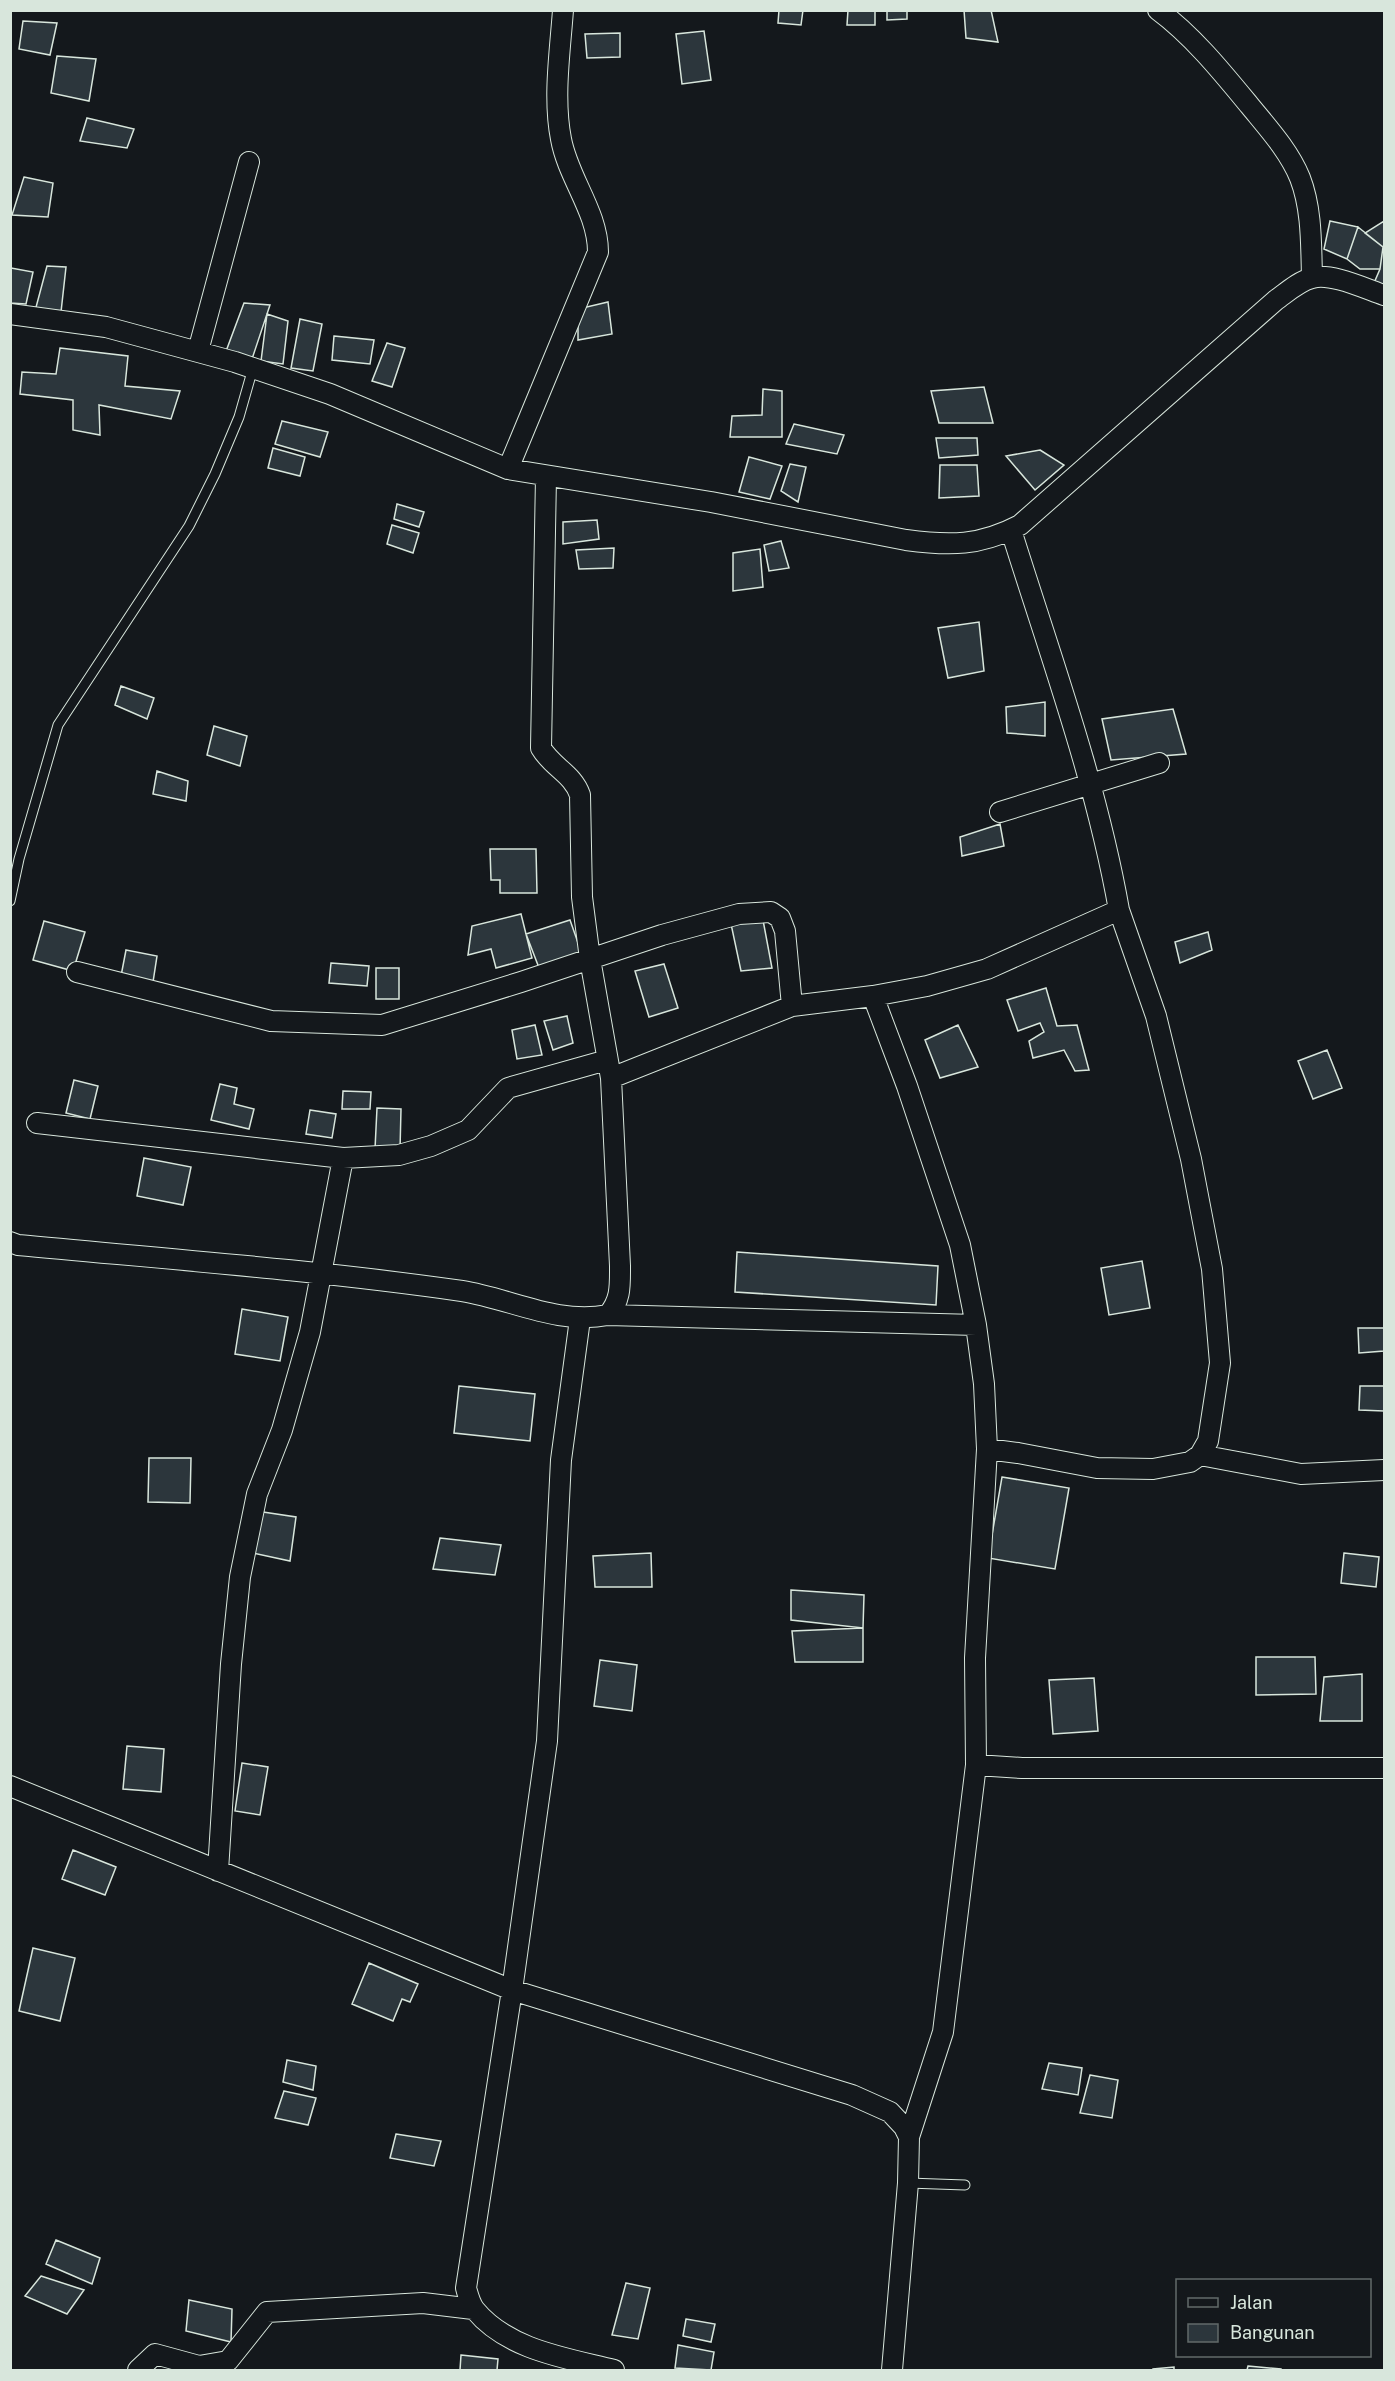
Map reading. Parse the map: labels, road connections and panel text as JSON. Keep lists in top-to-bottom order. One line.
{"legend":["Jalan","Bangunan"]}
